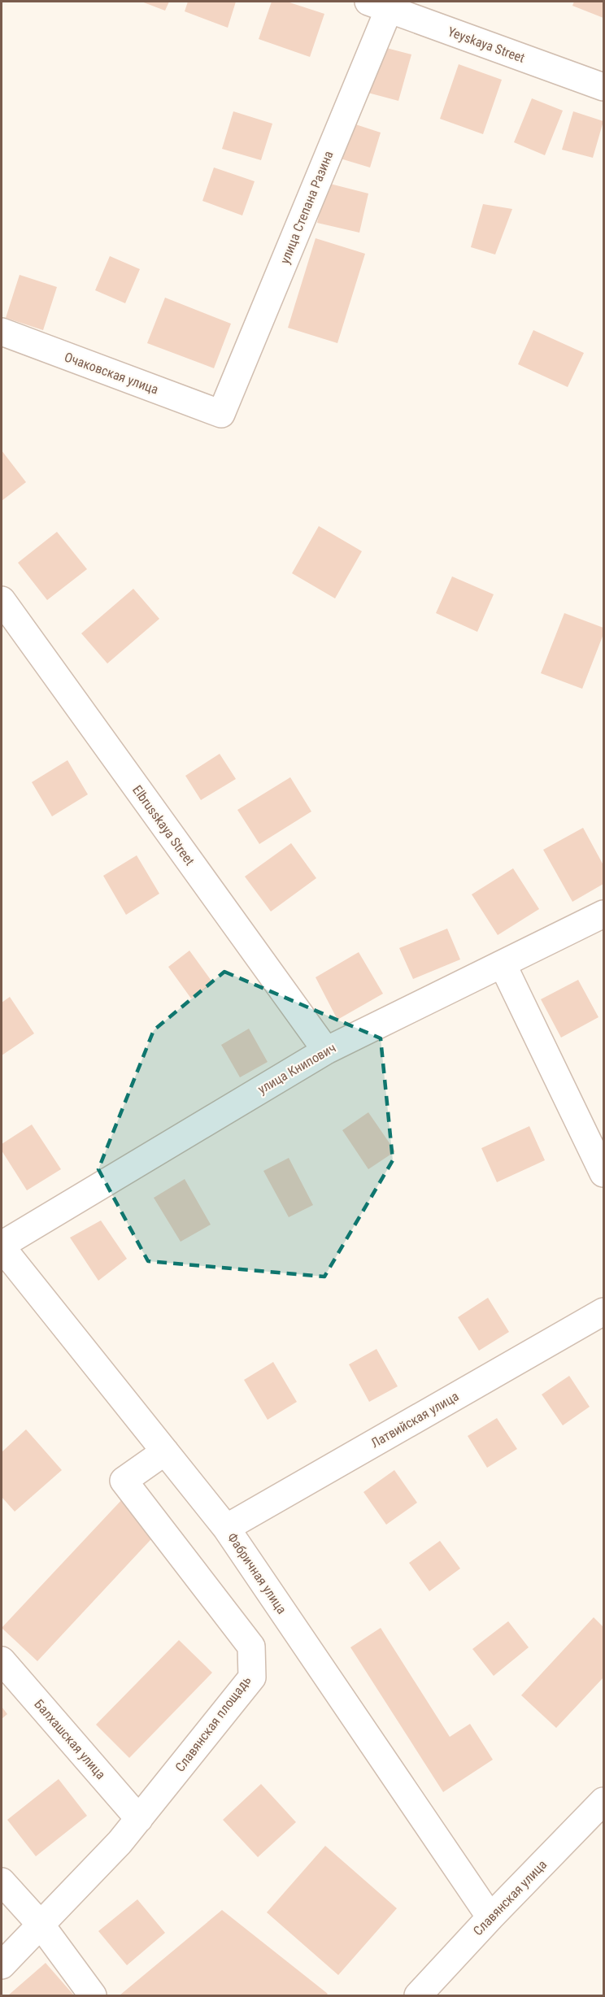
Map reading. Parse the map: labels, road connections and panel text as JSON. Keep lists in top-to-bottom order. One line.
{"streets":{"street":["Yeyskaya Street","улица Степана Разина","Очаковская улица","Elbrusskaya Street","улица Книпович","Латвийская улица","Фабричная улица","Славянская площадь","Балхашская улица","Славянская улица"]},"crossings":[["Yeyskaya Street","улица Степана Разина"],["улица Степана Разина","Очаковская улица"],["Elbrusskaya Street","улица Книпович"],["улица Книпович","Фабричная улица"],["Латвийская улица","Фабричная улица"],["Фабричная улица","Славянская площадь"],["Фабричная улица","Славянская улица"],["Славянская площадь","Балхашская улица"]]}
